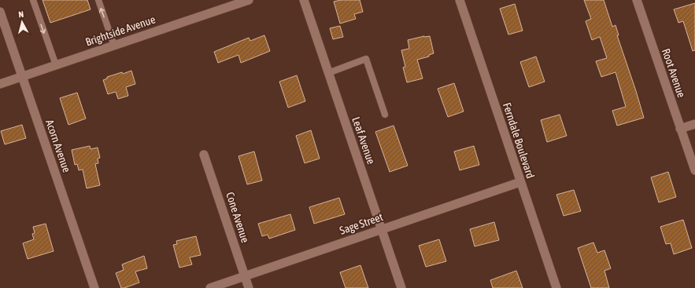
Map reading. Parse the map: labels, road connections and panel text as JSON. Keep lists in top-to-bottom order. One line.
{"streets":{"street":["Brightside Avenue","Root Avenue","Leaf Avenue","Ferndale Boulevard","Acorn Avenue","Cone Avenue","Sage Street"]},"crossings":[["Brightside Avenue","Acorn Avenue"],["Leaf Avenue","Sage Street"],["Ferndale Boulevard","Sage Street"],["Cone Avenue","Sage Street"]],"north":"top"}
